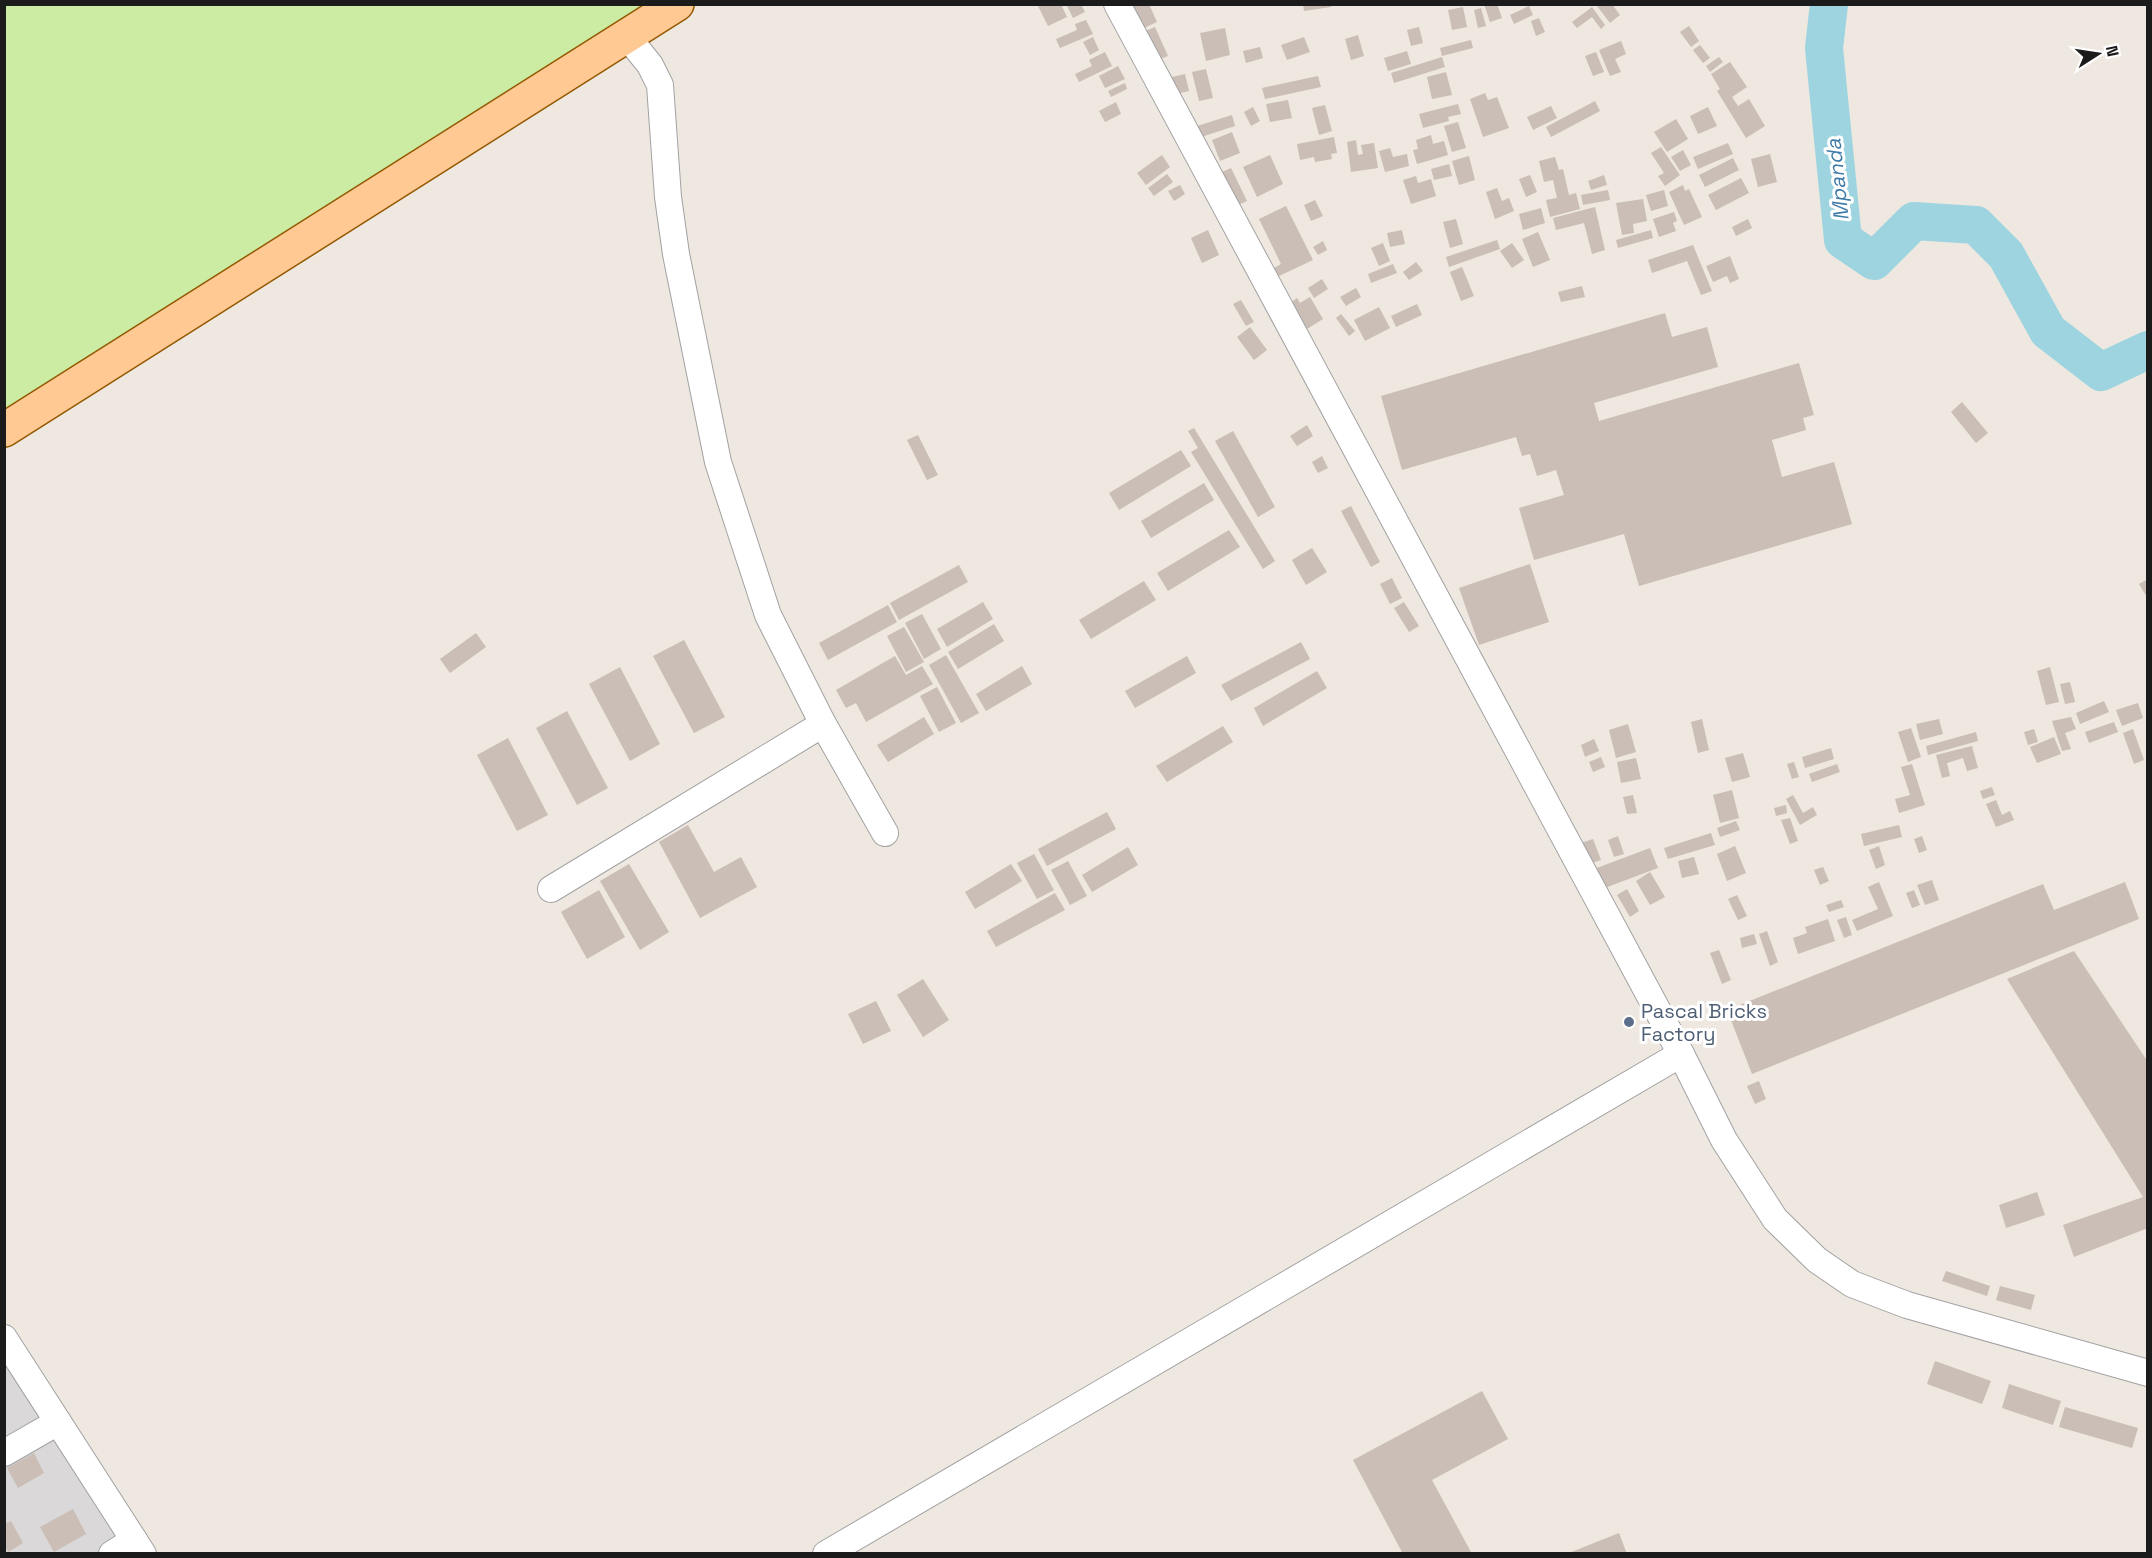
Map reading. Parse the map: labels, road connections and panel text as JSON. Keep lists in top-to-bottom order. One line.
{"water":["Mpanda"],"places":["Pascal Bricks Factory"],"north":"right"}
